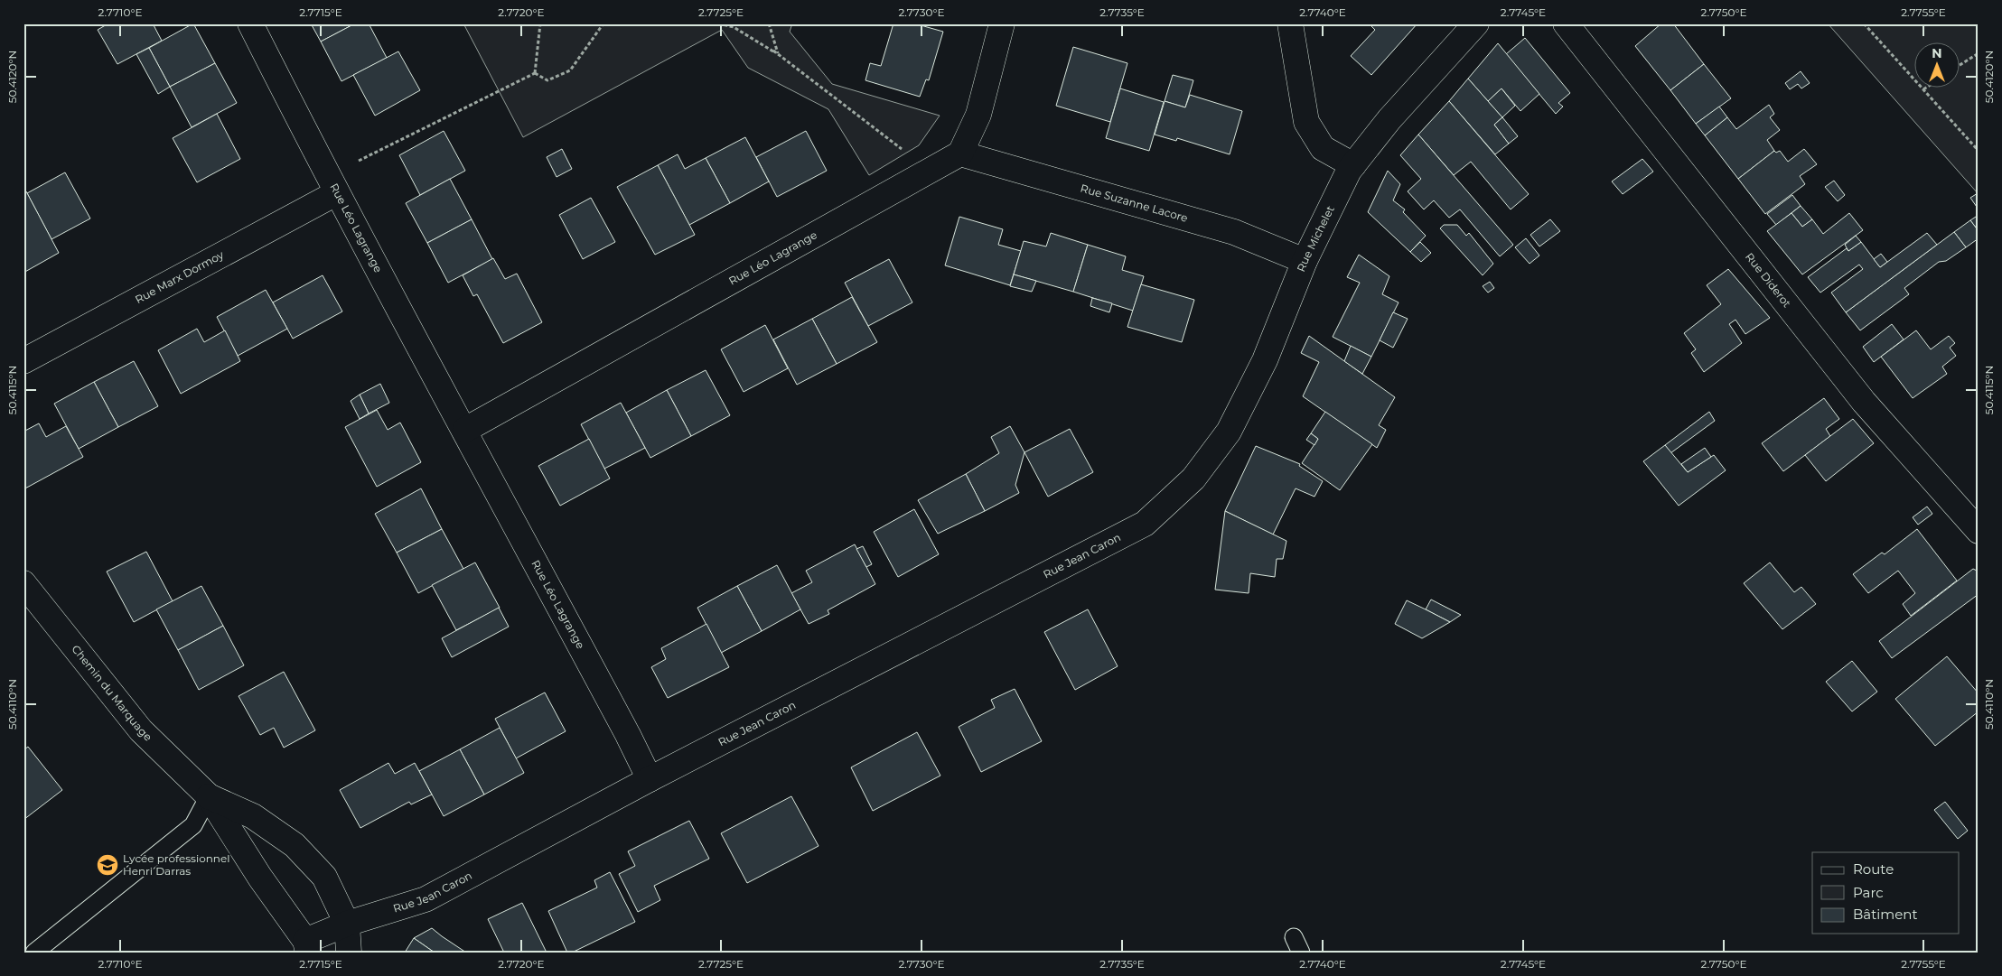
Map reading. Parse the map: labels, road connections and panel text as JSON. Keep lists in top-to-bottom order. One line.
{"streets":{"street":["Rue Suzanne Lacore","Rue Léo Lagrange","Rue Michelet","Rue Marx Dormoy","Rue Diderot","Rue Jean Caron","Chemin du Marquage"]},"crossings":[["Rue Suzanne Lacore","Rue Léo Lagrange"],["Rue Suzanne Lacore","Rue Michelet"],["Rue Léo Lagrange","Rue Marx Dormoy"],["Rue Léo Lagrange","Rue Jean Caron"],["Rue Michelet","Rue Jean Caron"],["Rue Jean Caron","Chemin du Marquage"]],"places":{"school or university":["Lycée professionnel Henri Darras"]},"legend":["Route","Parc","Bâtiment"],"north":"top","coordinates":["2.7710°E","2.7715°E","2.7720°E","2.7725°E","2.7730°E","2.7735°E","2.7740°E","2.7745°E","2.7750°E","2.7755°E","50.4120°N","50.4115°N","50.4110°N"]}
